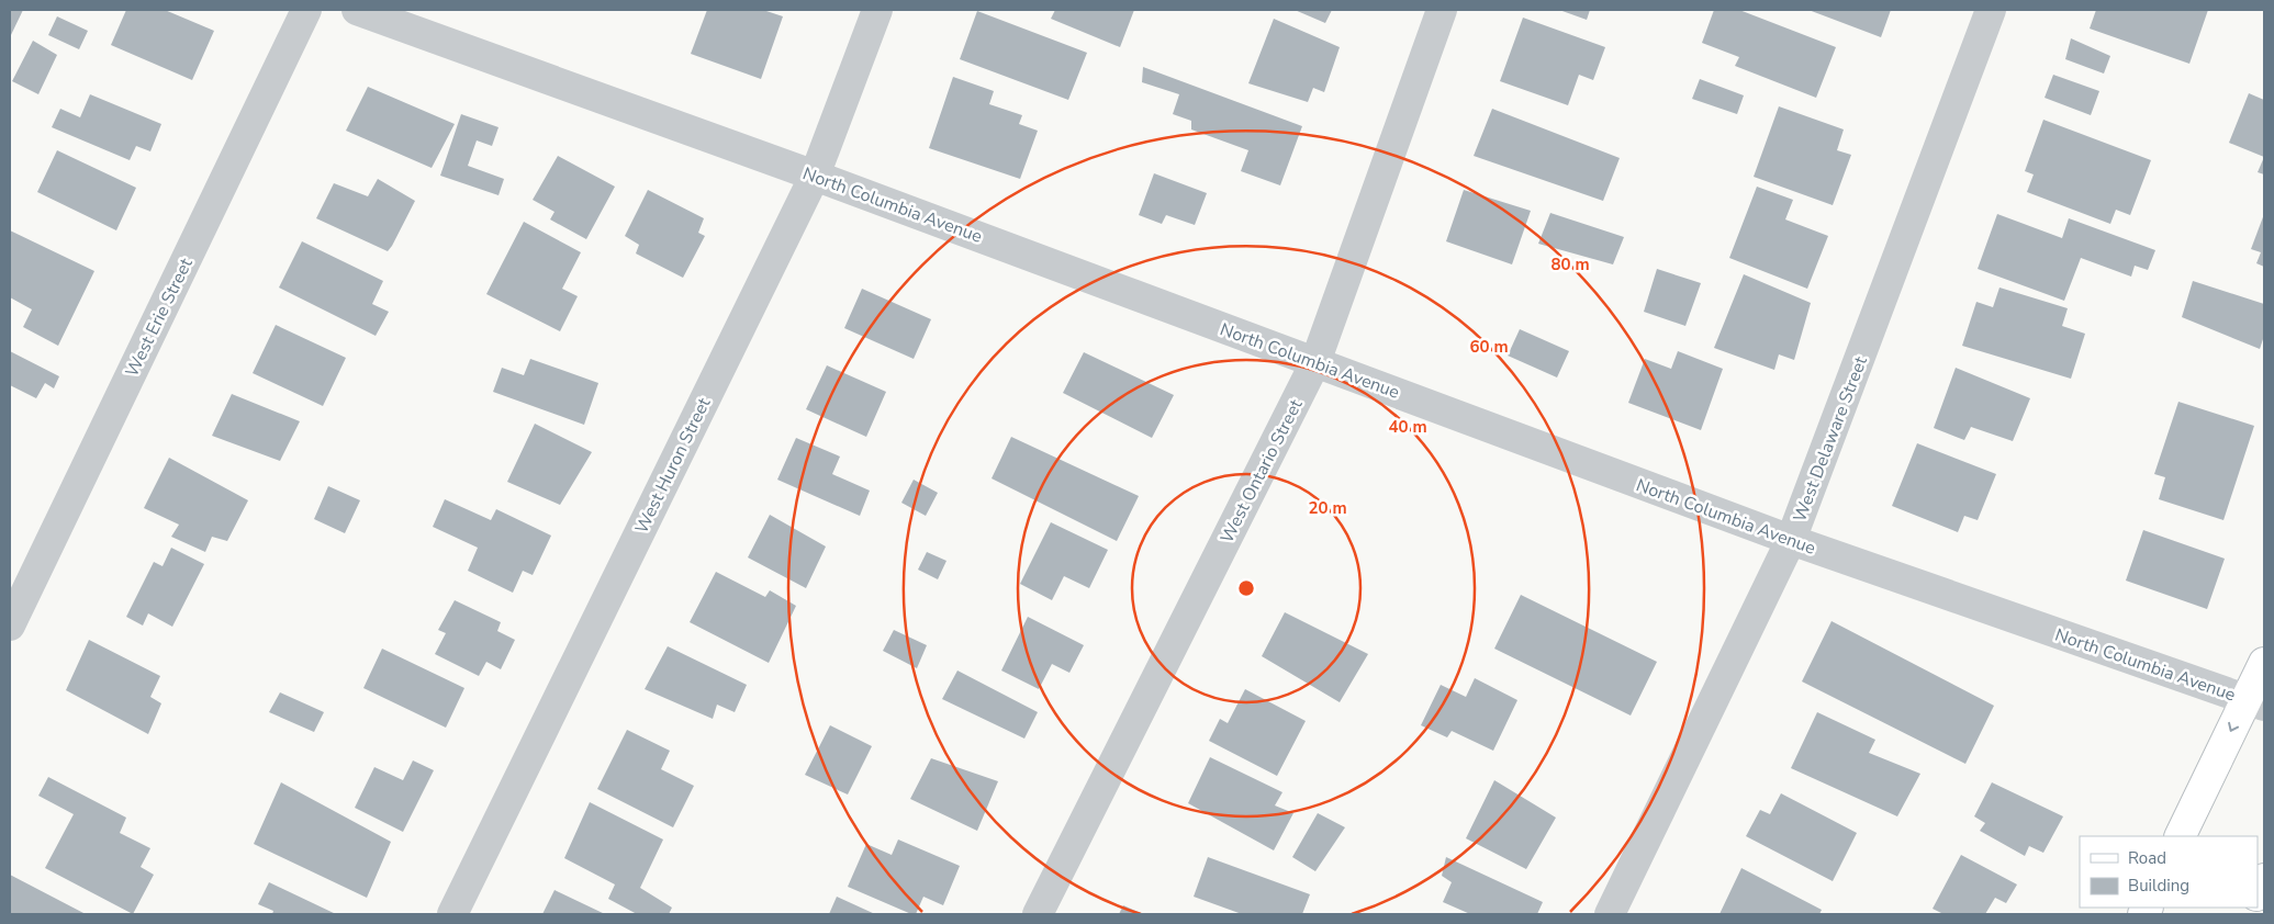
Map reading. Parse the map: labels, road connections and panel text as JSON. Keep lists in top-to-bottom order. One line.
{"streets":{"street":["North Columbia Avenue","West Erie Street","West Delaware Street","West Huron Street","West Ontario Street"]},"crossings":[["North Columbia Avenue","West Delaware Street"],["North Columbia Avenue","West Huron Street"],["North Columbia Avenue","West Ontario Street"]],"legend":["Road","Building"],"rings":["80 m","60 m","40 m","20 m"]}
